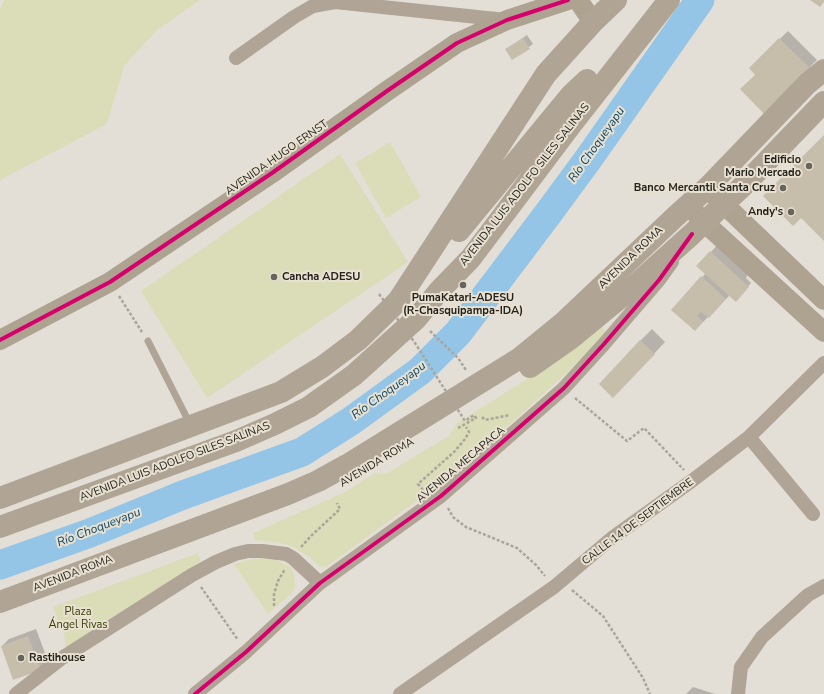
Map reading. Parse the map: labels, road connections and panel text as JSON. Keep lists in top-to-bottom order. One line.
{"streets":{"main road":["AVENIDA LUIS ADOLFO SILES SALINAS","AVENIDA ROMA"],"street":["AVENIDA HUGO ERNST","AVENIDA MECAPACA","CALLE 14 DE SEPTIEMBRE"]},"crossings":[["AVENIDA ROMA","AVENIDA MECAPACA"]],"water":["Río Choqueyapu"],"parks":["Plaza Ángel Rivas"],"places":["Edificio Mario Mercado","Banco Mercantil Santa Cruz","Andy's","Cancha ADESU","PumaKatari-ADESU (R-Chasquipampa-IDA)","Rastihouse"]}
